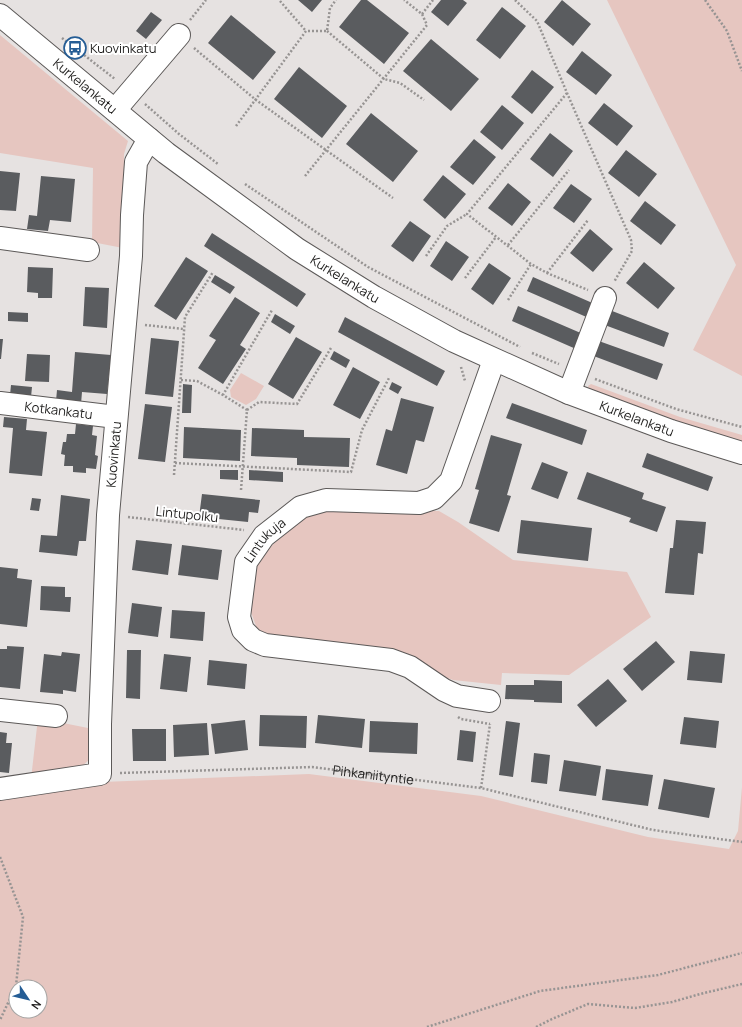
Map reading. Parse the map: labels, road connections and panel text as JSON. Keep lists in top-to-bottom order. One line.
{"streets":{"street":["Kurkelankatu","Kotkankatu","Kuovinkatu","Lintukuja"],"path":["Lintupolku","Pihkaniityntie"]},"crossings":[["Kurkelankatu","Kuovinkatu"],["Kurkelankatu","Lintukuja"],["Kotkankatu","Kuovinkatu"],["Kuovinkatu","Lintupolku"],["Kuovinkatu","Pihkaniityntie"],["Lintupolku","Lintukuja"]],"places":{"bus stop":["Kuovinkatu"]},"north":"bottom right"}
